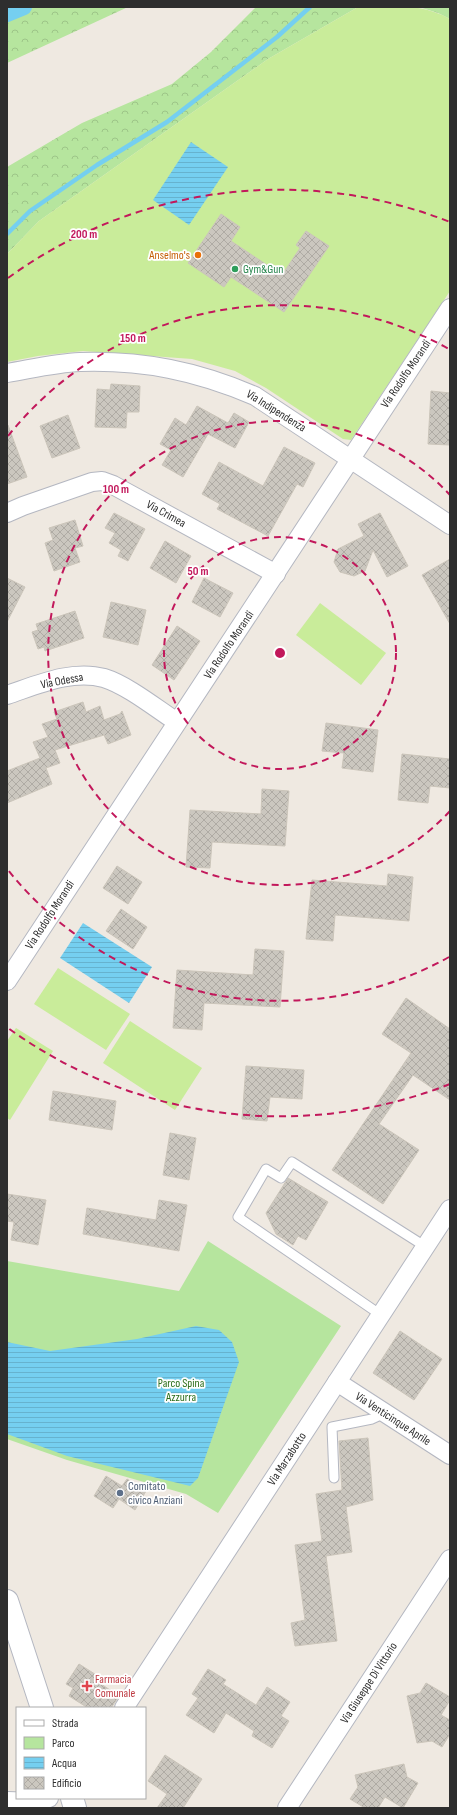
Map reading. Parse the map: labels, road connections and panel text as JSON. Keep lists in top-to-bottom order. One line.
{"streets":{"street":["Via Rodolfo Morandi","Via Indipendenza","Via Crimea","Via Odessa","Via Venticinque Aprile","Via Marzabotto","Via Giuseppe Di Vittorio"]},"crossings":[["Via Rodolfo Morandi","Via Indipendenza"],["Via Rodolfo Morandi","Via Crimea"],["Via Rodolfo Morandi","Via Odessa"],["Via Venticinque Aprile","Via Marzabotto"]],"parks":["Parco Spina Azzurra"],"places":{"other":["Anselmo's","Gym&Gun","Comitato civico Anziani"],"health":["Farmacia Comunale"]},"legend":["Strada","Parco","Acqua","Edificio"],"rings":["200 m","150 m","100 m","50 m"]}
